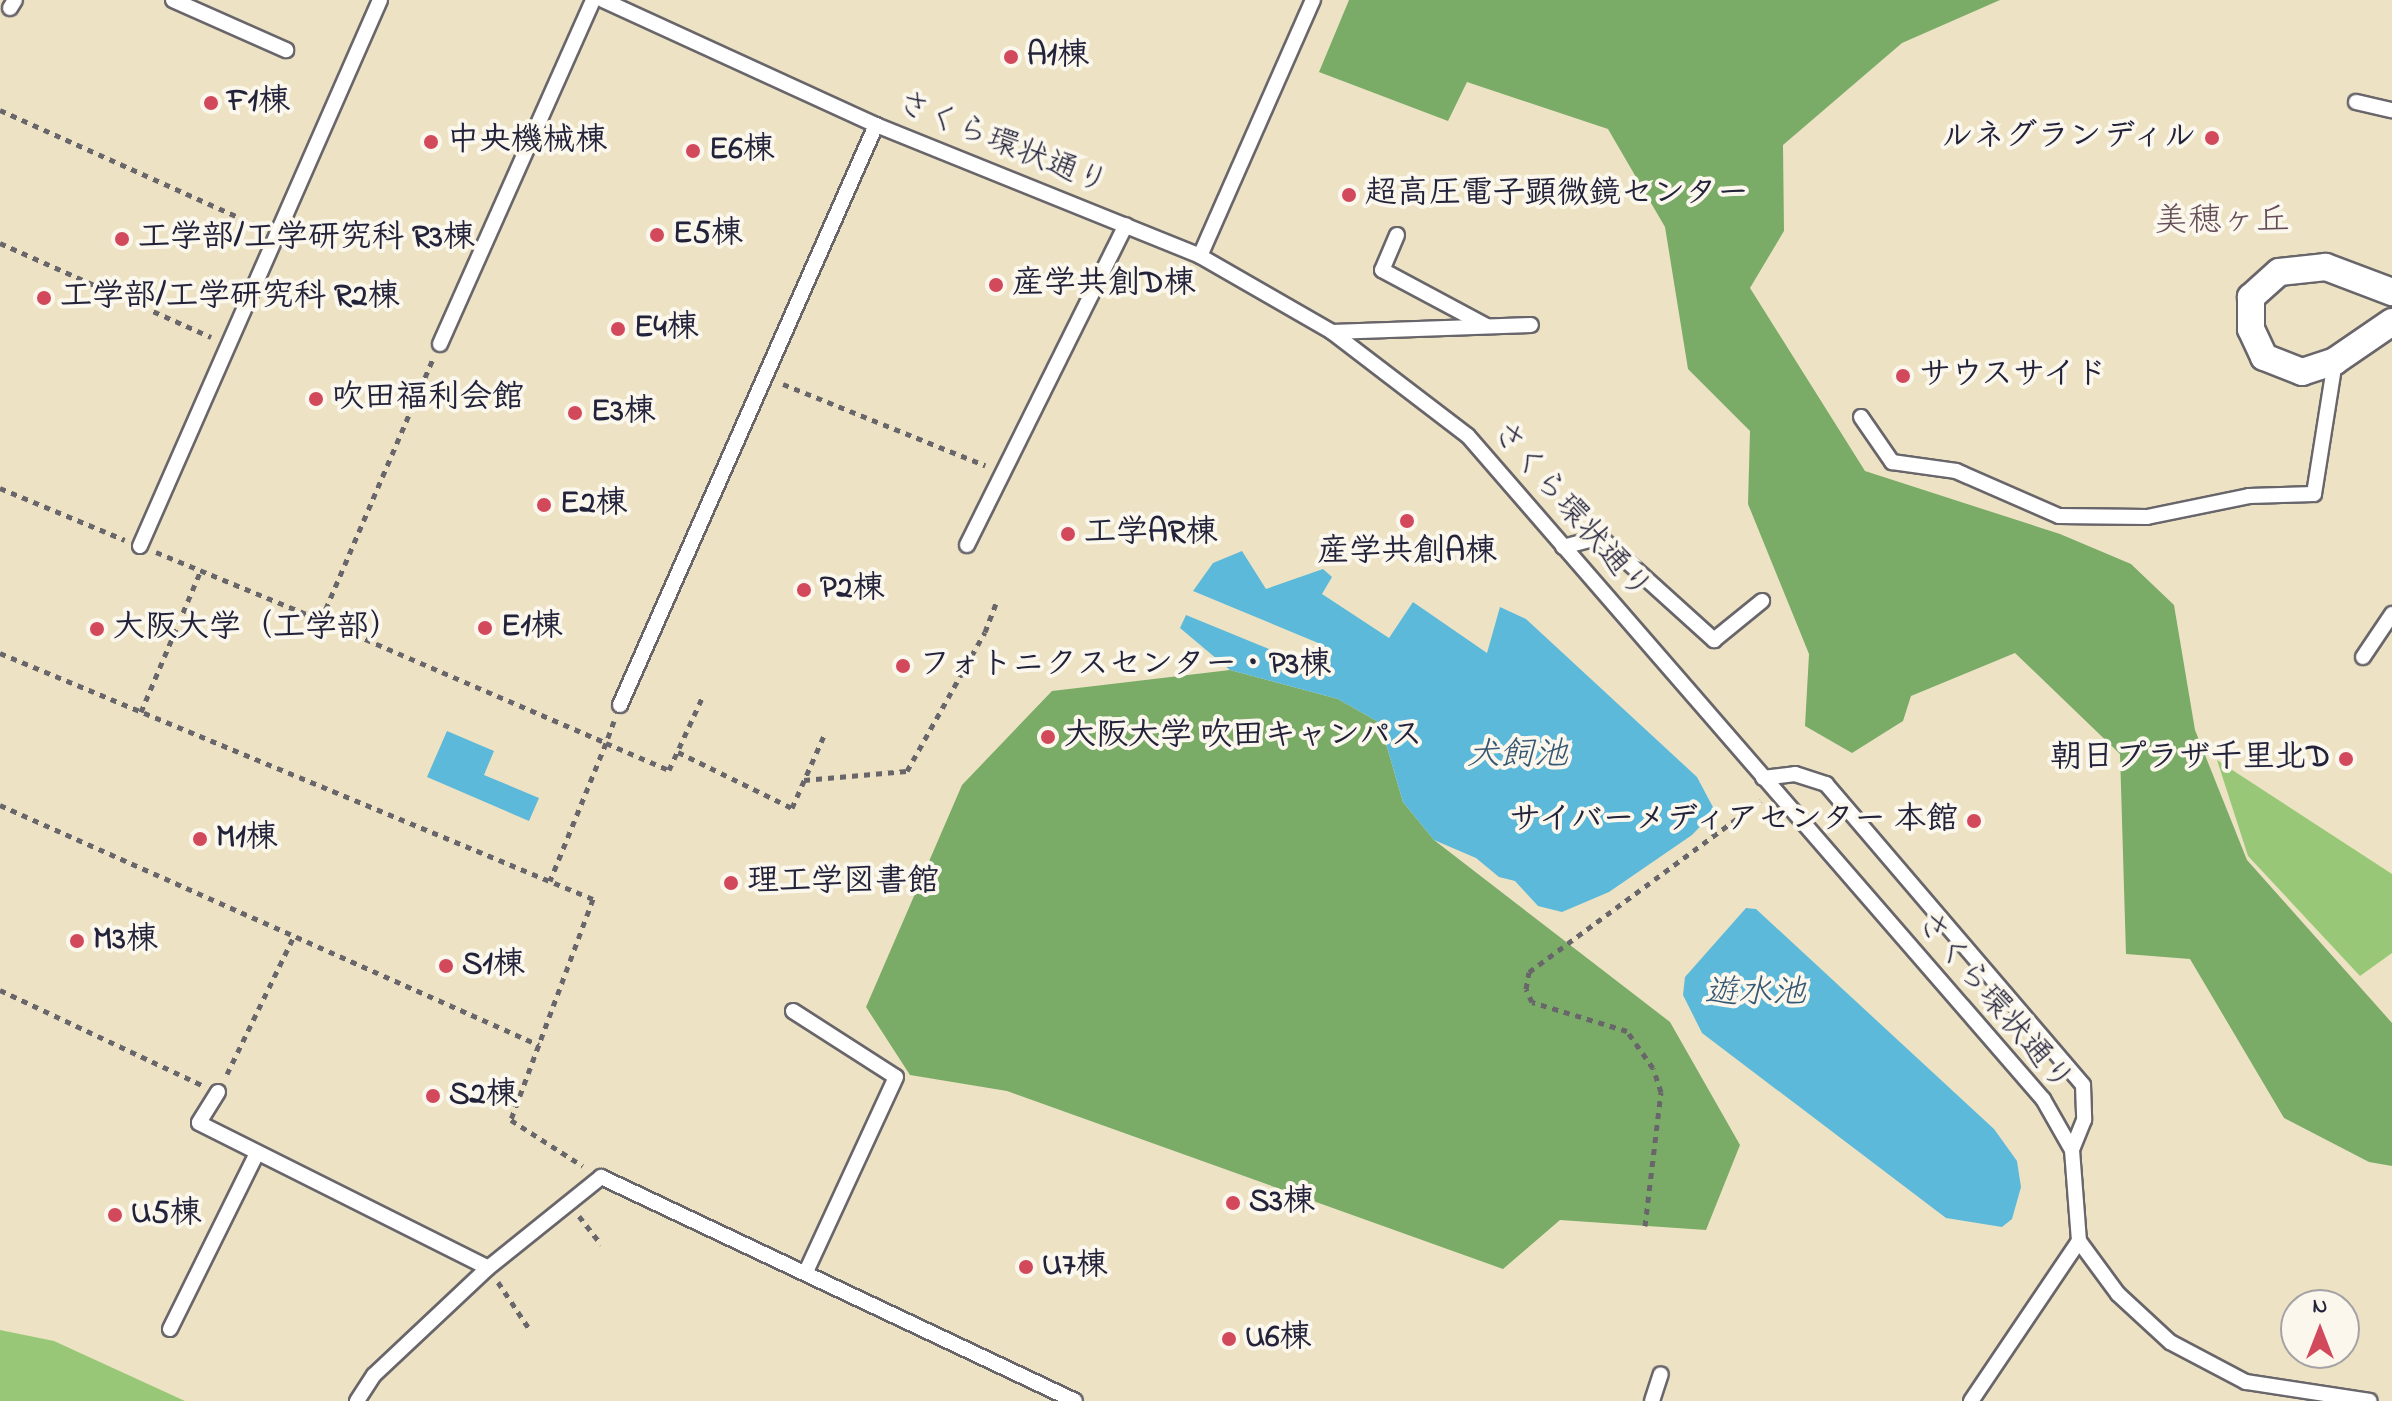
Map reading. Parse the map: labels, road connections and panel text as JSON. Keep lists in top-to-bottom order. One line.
{"streets":{"lane":["さくら環状通り"]},"districts":["美穂ヶ丘"],"water":["犬飼池","遊水池"],"places":["A1棟","F1棟","ルネグランディル","中央機械棟","E6棟","超高圧電子顕微鏡センター","E5棟","工学部/工学研究科 R3棟","産学共創D棟","工学部/工学研究科 R2棟","E4棟","サウスサイド","吹田福利会館","E3棟","E2棟","産学共創A棟","工学AR棟","P2棟","E1棟","大阪大学（工学部）","フォトニクスセンター・P3棟","大阪大学 吹田キャンパス","朝日プラザ千里北D","サイバーメディアセンター 本館","M1棟","理工学図書館","M3棟","S1棟","S2棟","S3棟","U5棟","U7棟","U6棟"],"north":"top"}
